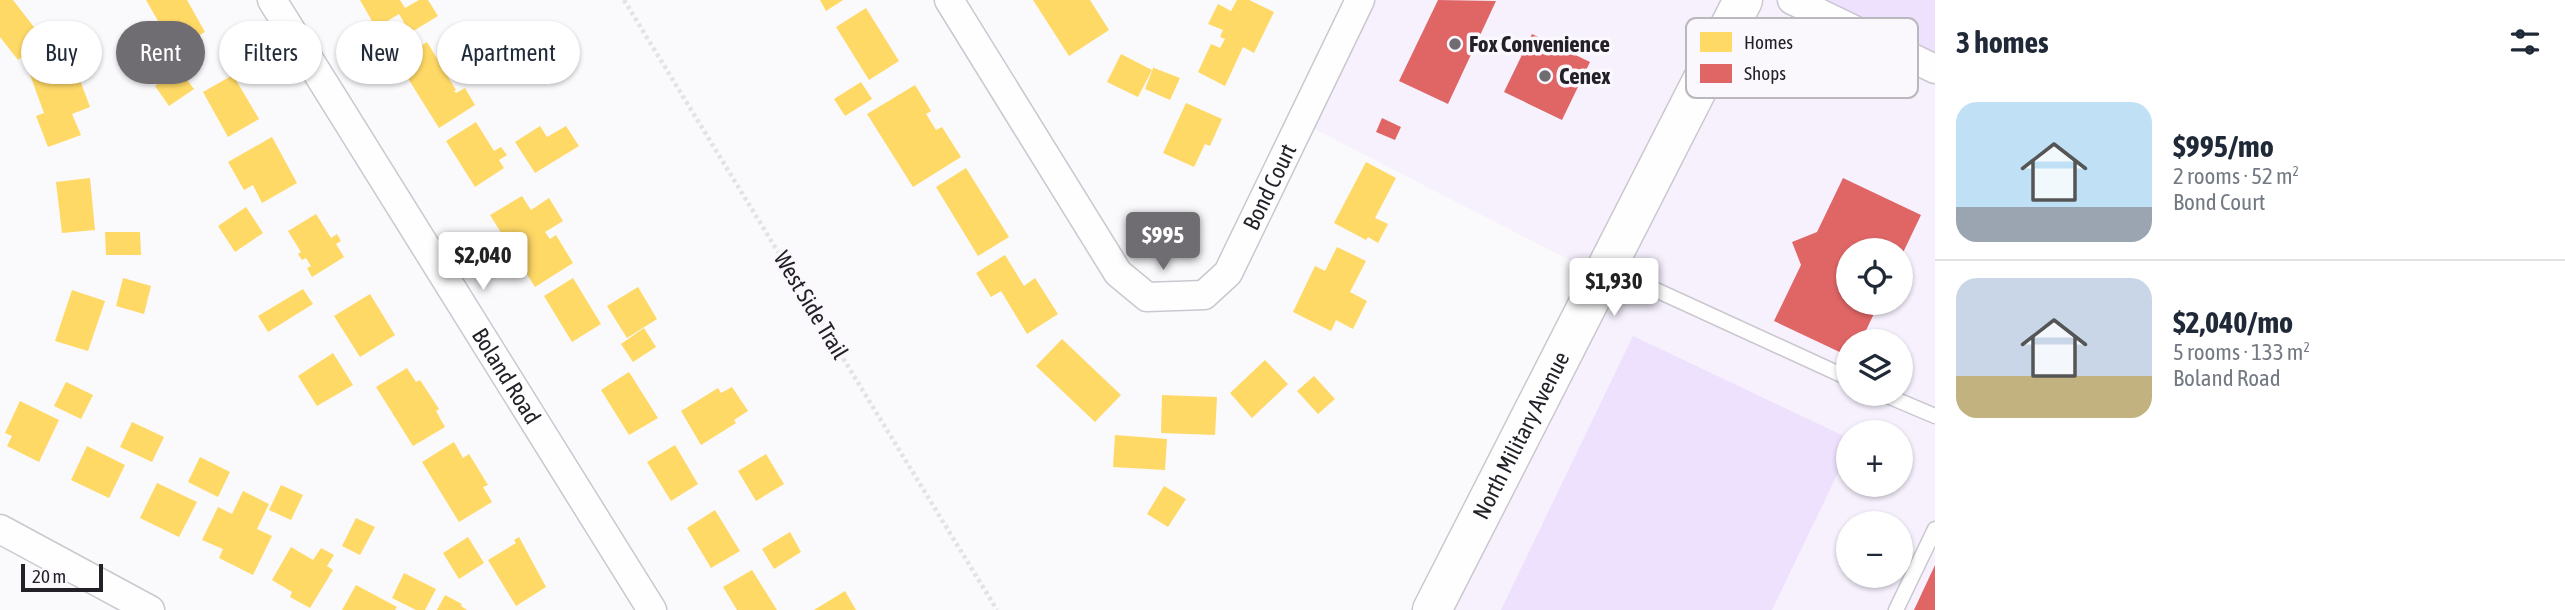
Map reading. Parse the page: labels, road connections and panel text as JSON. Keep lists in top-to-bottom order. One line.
{"streets":{"main road":["North Military Avenue"],"street":["Bond Court","Boland Road"],"path":["West Side Trail"]},"places":["Fox Convenience","Cenex"],"legend":["Homes","Shops"],"scale_bar":"20 m","page":{"heading":"3 homes","chip":["Buy","Rent","Filters","New","Apartment"],"list":[{"name":"$995/mo","note":"2 rooms · 52 m² · Bond Court"},{"name":"$2,040/mo","note":"5 rooms · 133 m² · Boland Road"}],"price":["$995","$2,040","$1,930"],"map_buttons":["+","−"],"scale":"20 m"}}
